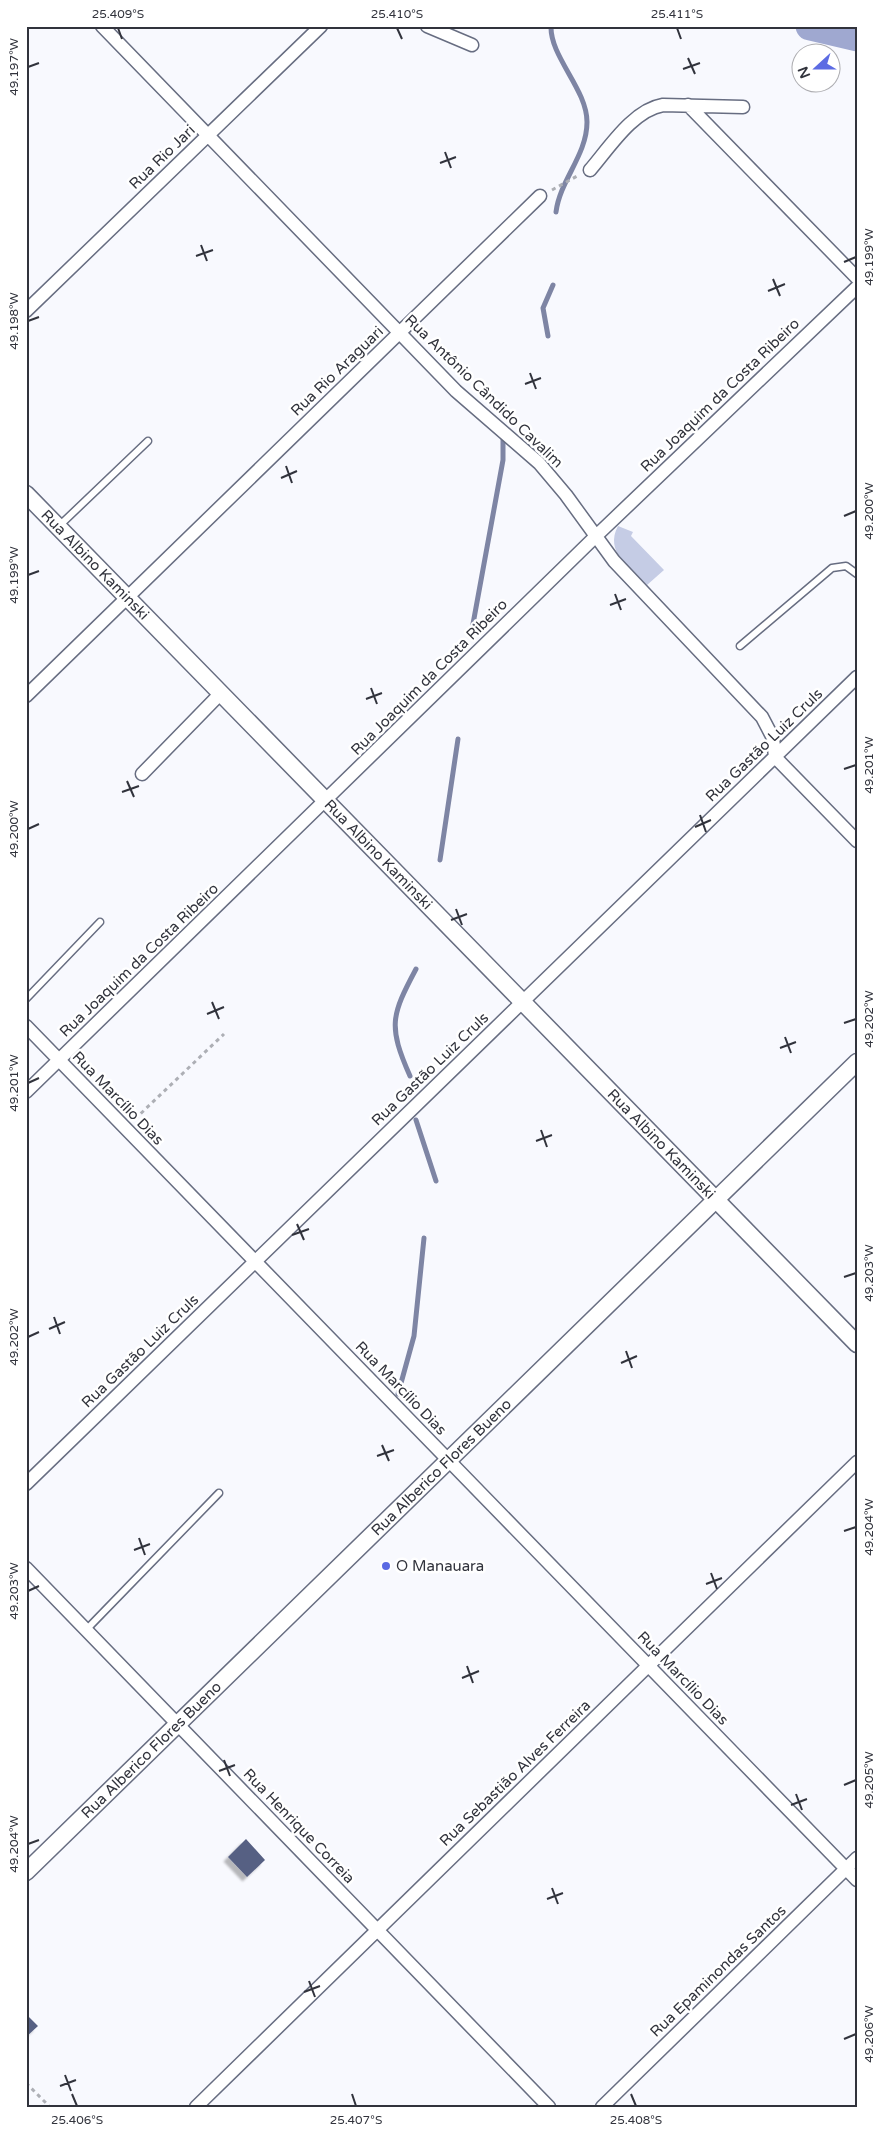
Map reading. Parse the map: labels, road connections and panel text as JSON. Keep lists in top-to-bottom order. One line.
{"streets":{"street":["Rua Rio Jari","Rua Rio Araguari","Rua Antônio Cândido Cavalim","Rua Joaquim da Costa Ribeiro","Rua Albino Kaminski","Rua Gastão Luiz Cruls","Rua Marcílio Dias","Rua Alberico Flores Bueno","Rua Sebastião Alves Ferreira","Rua Henrique Correia","Rua Epaminondas Santos"]},"crossings":[["Rua Rio Jari","Rua Antônio Cândido Cavalim"],["Rua Rio Araguari","Rua Antônio Cândido Cavalim"],["Rua Rio Araguari","Rua Albino Kaminski"],["Rua Antônio Cândido Cavalim","Rua Joaquim da Costa Ribeiro"],["Rua Antônio Cândido Cavalim","Rua Gastão Luiz Cruls"],["Rua Joaquim da Costa Ribeiro","Rua Albino Kaminski"],["Rua Joaquim da Costa Ribeiro","Rua Marcílio Dias"],["Rua Albino Kaminski","Rua Gastão Luiz Cruls"],["Rua Albino Kaminski","Rua Alberico Flores Bueno"],["Rua Gastão Luiz Cruls","Rua Marcílio Dias"],["Rua Marcílio Dias","Rua Alberico Flores Bueno"],["Rua Marcílio Dias","Rua Sebastião Alves Ferreira"],["Rua Marcílio Dias","Rua Epaminondas Santos"],["Rua Alberico Flores Bueno","Rua Henrique Correia"],["Rua Sebastião Alves Ferreira","Rua Henrique Correia"]],"places":["O Manauara"],"north":"left","coordinates":["25.409°S","25.410°S","25.411°S","49.197°W","49.199°W","49.198°W","49.200°W","49.201°W","49.202°W","49.203°W","49.204°W","49.205°W","49.206°W","25.406°S","25.407°S","25.408°S"]}
